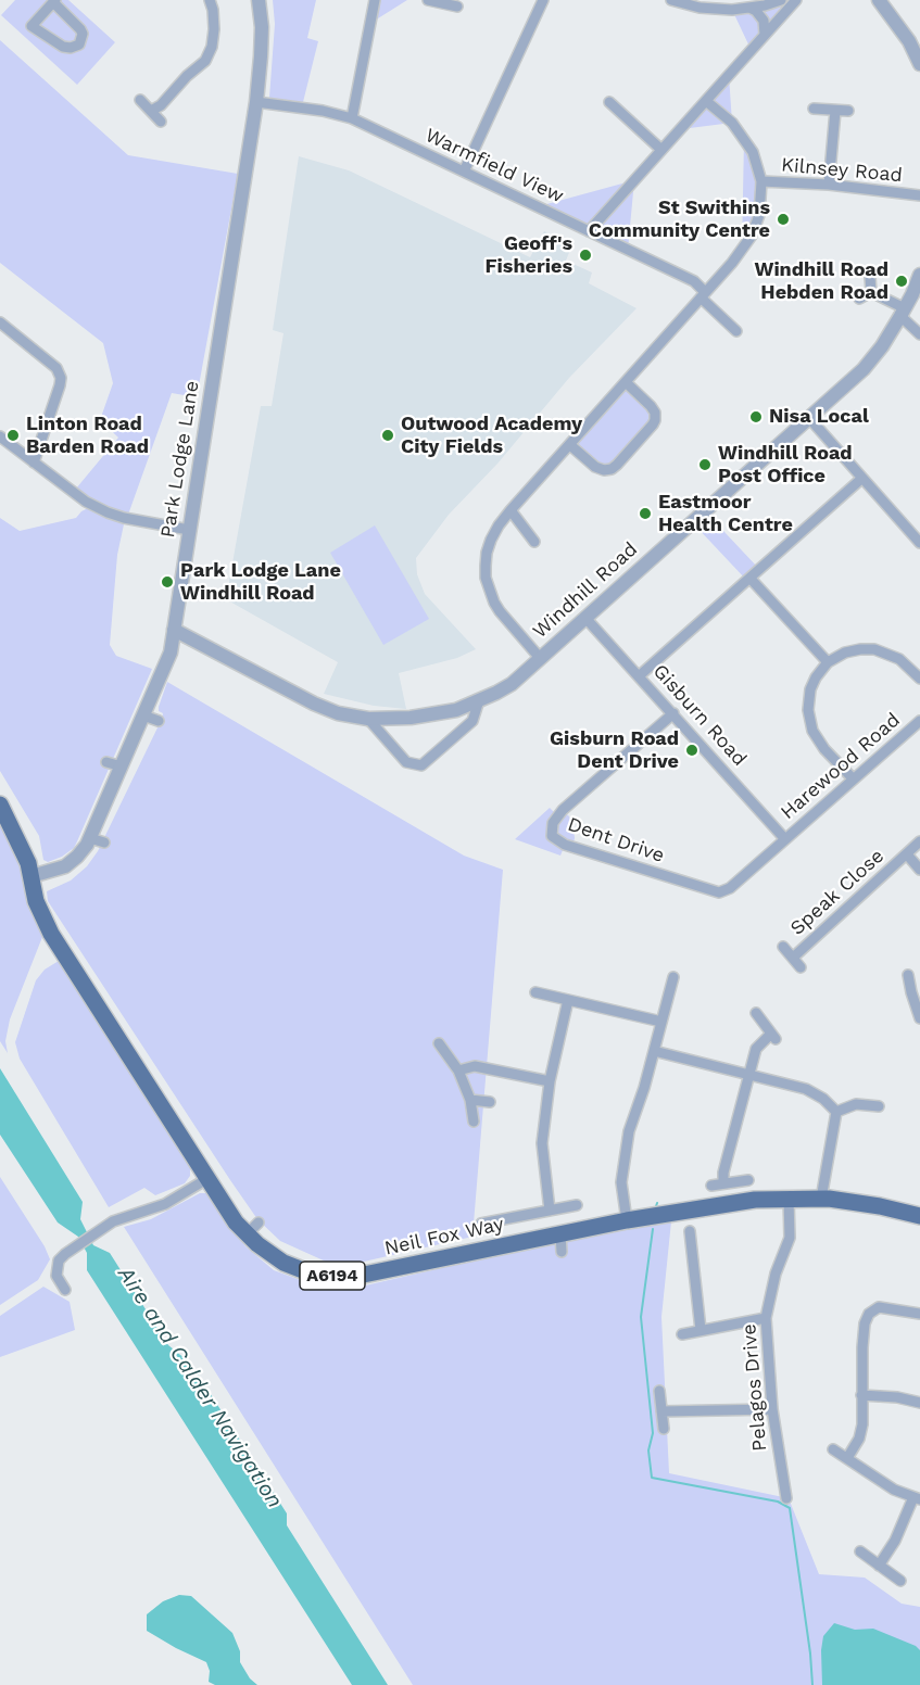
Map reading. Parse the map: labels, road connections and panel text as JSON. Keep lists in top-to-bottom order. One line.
{"streets":{"main road":["Neil Fox Way","A6194"],"street":["Warmfield View","Kilnsey Road","Park Lodge Lane","Windhill Road","Gisburn Road","Harewood Road","Dent Drive","Speak Close","Pelagos Drive"]},"crossings":[["Warmfield View","Park Lodge Lane"],["Park Lodge Lane","Windhill Road"],["Park Lodge Lane","Neil Fox Way"],["Windhill Road","Gisburn Road"],["Gisburn Road","Harewood Road"],["Gisburn Road","Dent Drive"],["Harewood Road","Dent Drive"],["Neil Fox Way","Pelagos Drive"]],"water":["Aire and Calder Navigation"],"places":["St Swithins Community Centre","Geoff's Fisheries","Windhill Road Hebden Road","Nisa Local","Linton Road Barden Road","Outwood Academy City Fields","Windhill Road Post Office","Eastmoor Health Centre","Park Lodge Lane Windhill Road","Gisburn Road Dent Drive"]}
